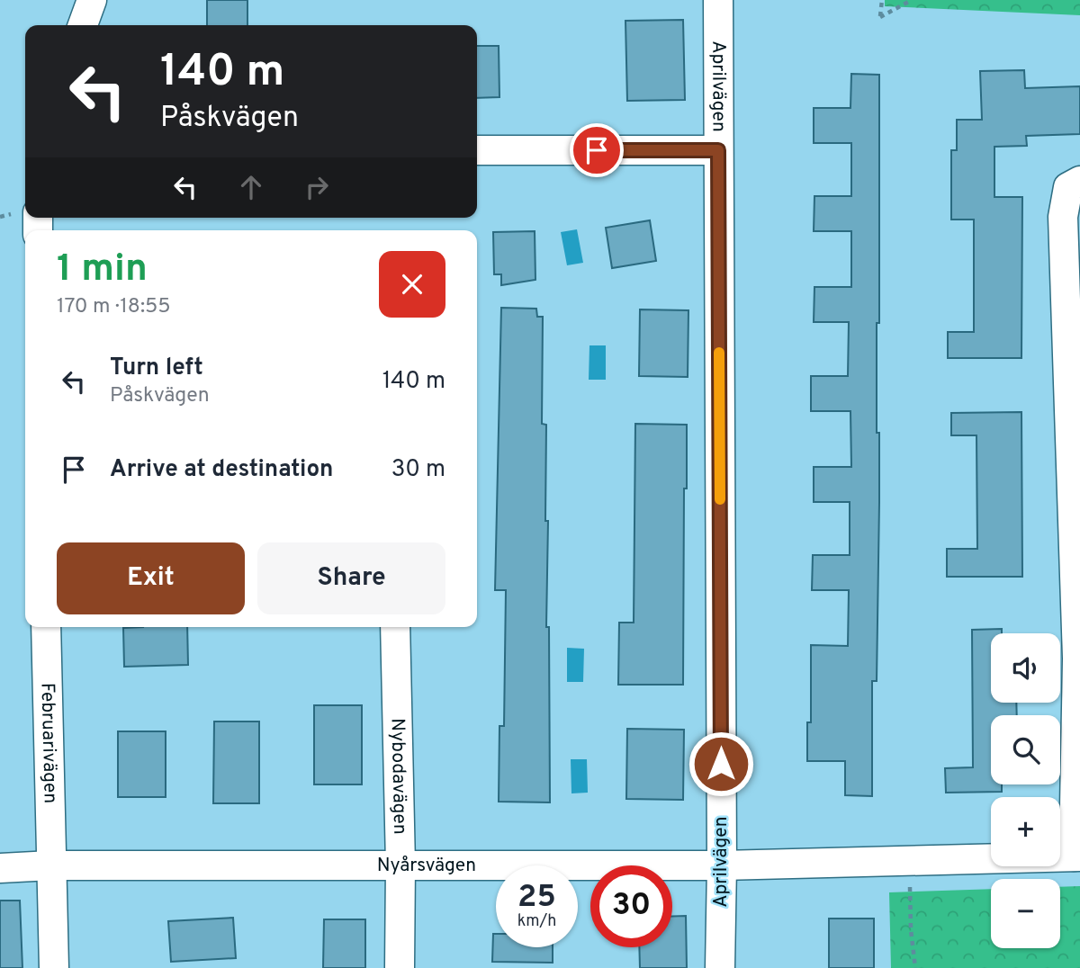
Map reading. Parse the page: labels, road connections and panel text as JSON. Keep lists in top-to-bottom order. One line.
{"streets":{"street":["Aprilvägen","Februarivägen","Nybodavägen","Nyårsvägen"]},"crossings":[["Aprilvägen","Nyårsvägen"],["Februarivägen","Nyårsvägen"],["Nybodavägen","Nyårsvägen"]],"page":{"turn":["140 m","Påskvägen"],"heading":["1 min","170 m · 18:55"],"list":[{"name":"Turn left","note":"Påskvägen","value":"140 m"},{"name":"Arrive at destination","value":"30 m"}],"buttons":["Exit","Share"],"map_buttons":["+","−"],"speed":"25 km/h","limit":"30"}}
